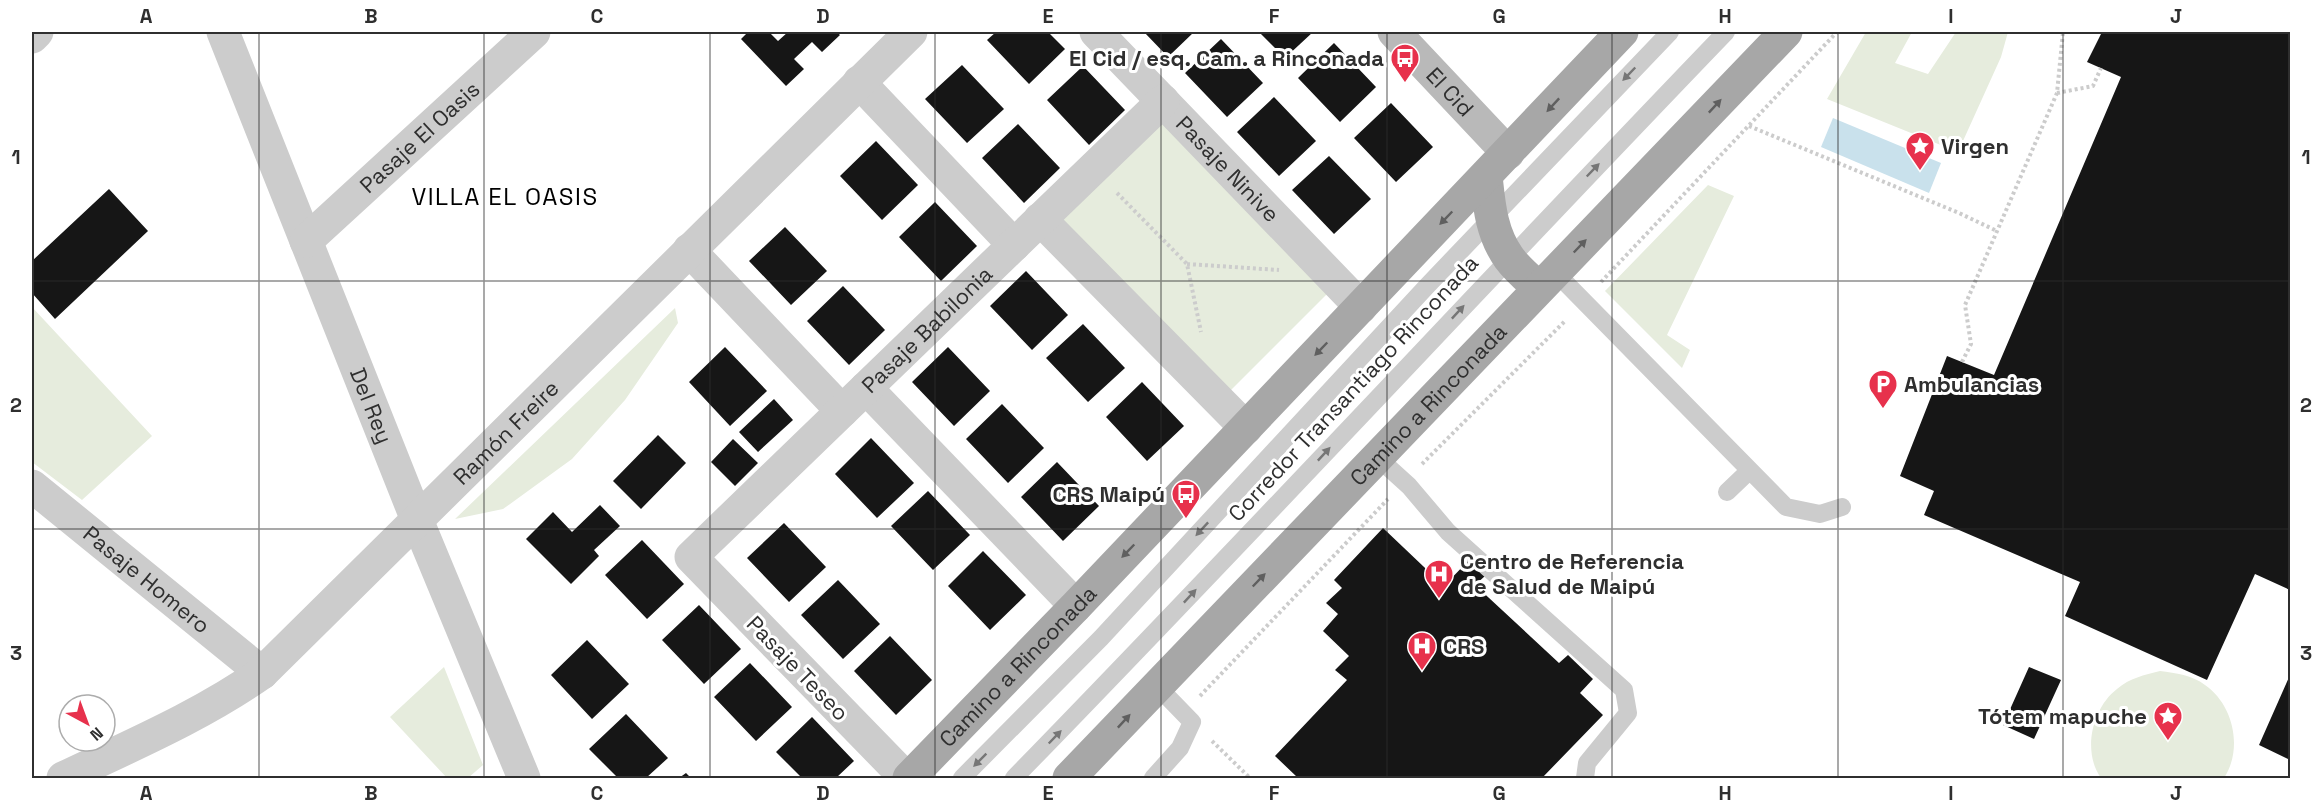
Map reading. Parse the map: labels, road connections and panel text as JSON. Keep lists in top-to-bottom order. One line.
{"streets":{"main road":["Camino a Rinconada"],"street":["El Cid","Pasaje El Oasis","Pasaje Ninive","Pasaje Babilonia","Del Rey","Ramón Freire","Pasaje Homero","Pasaje Teseo"],"lane":["Corredor Transantiago Rinconada"]},"crossings":[["El Cid","Camino a Rinconada"],["Pasaje El Oasis","Del Rey"],["Pasaje Ninive","Pasaje Babilonia"],["Pasaje Ninive","Camino a Rinconada"],["Pasaje Babilonia","Pasaje Teseo"],["Camino a Rinconada","Pasaje Teseo"],["Del Rey","Ramón Freire"],["Ramón Freire","Pasaje Homero"]],"districts":["VILLA EL OASIS"],"places":{"bus stop":["El Cid / esq. Cam. a Rinconada","CRS Maipú"],"place":["Virgen","Tótem mapuche"],"parking":["Ambulancias"],"hospital":["Centro de Referencia de Salud de Maipú","CRS"]},"north":"bottom right","grid":{"columns":["A","B","C","D","E","F","G","H","I","J"],"rows":["1","2","3"]}}
